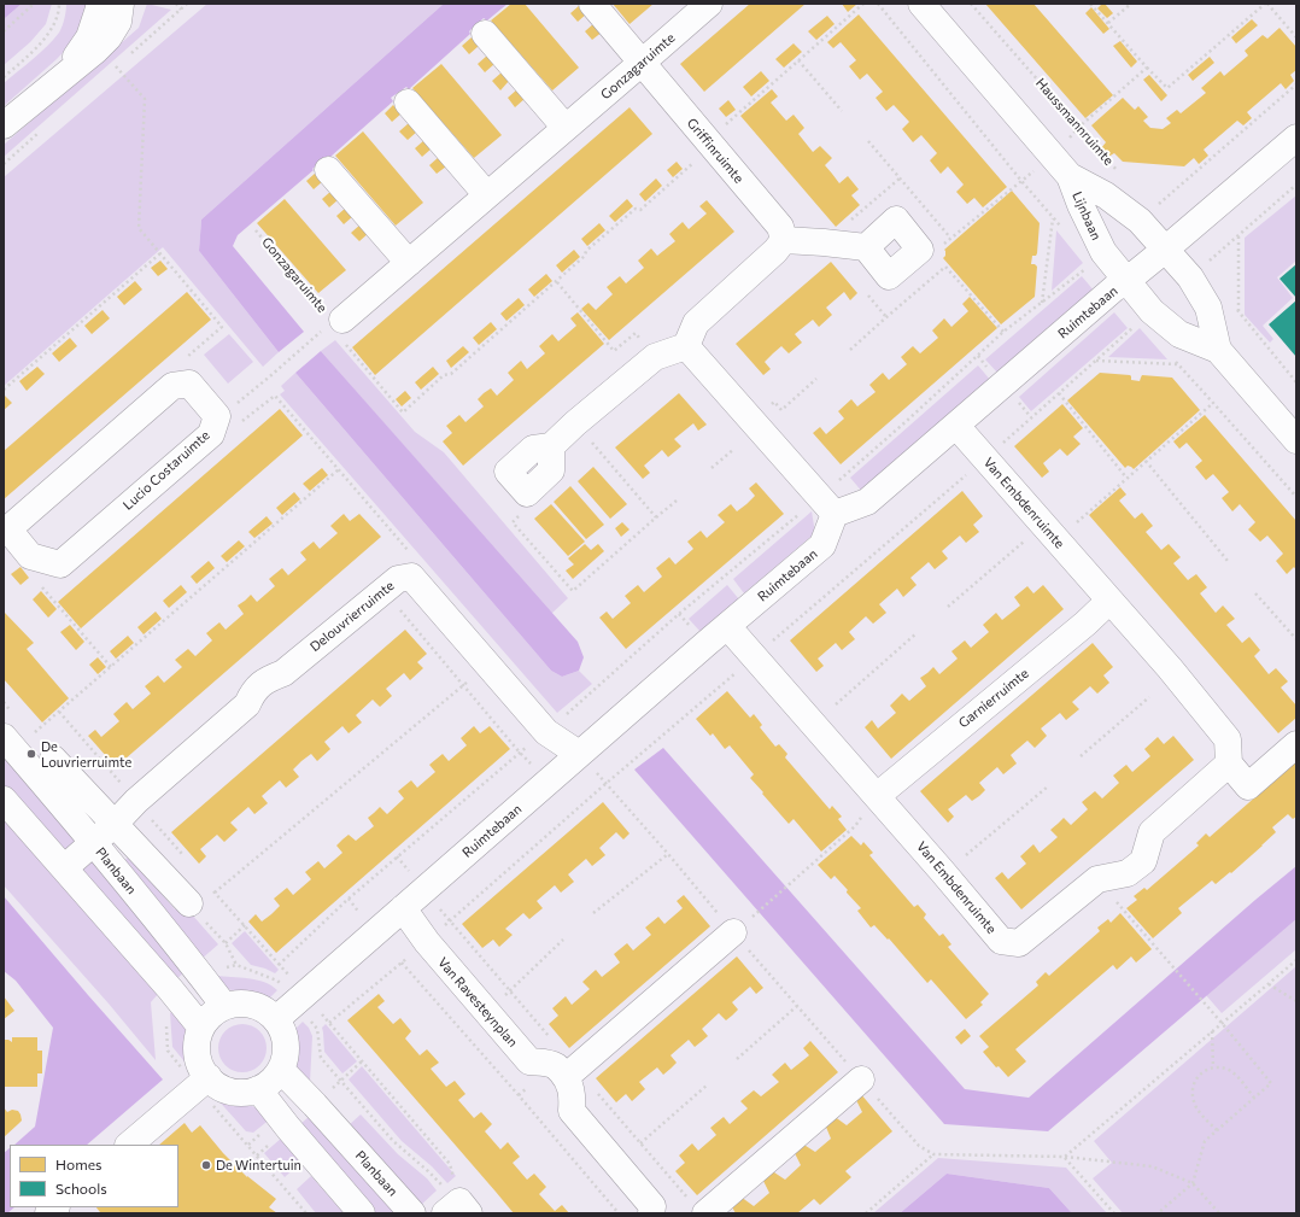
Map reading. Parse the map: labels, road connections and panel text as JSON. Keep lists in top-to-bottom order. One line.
{"streets":{"street":["Gonzagaruimte","Griffinruimte","Lijnbaan","Ruimtebaan","Lucio Costaruimte","Van Embdenruimte","Delouvrierruimte","Garnierruimte","Planbaan","Van Ravesteynplan"],"path":["Haussmannruimte"]},"crossings":[["Gonzagaruimte","Griffinruimte"],["Lijnbaan","Ruimtebaan"],["Ruimtebaan","Van Embdenruimte"],["Ruimtebaan","Van Ravesteynplan"],["Van Embdenruimte","Garnierruimte"],["Delouvrierruimte","Planbaan"]],"places":["De Louvrierruimte","De Wintertuin"],"legend":["Homes","Schools"]}
